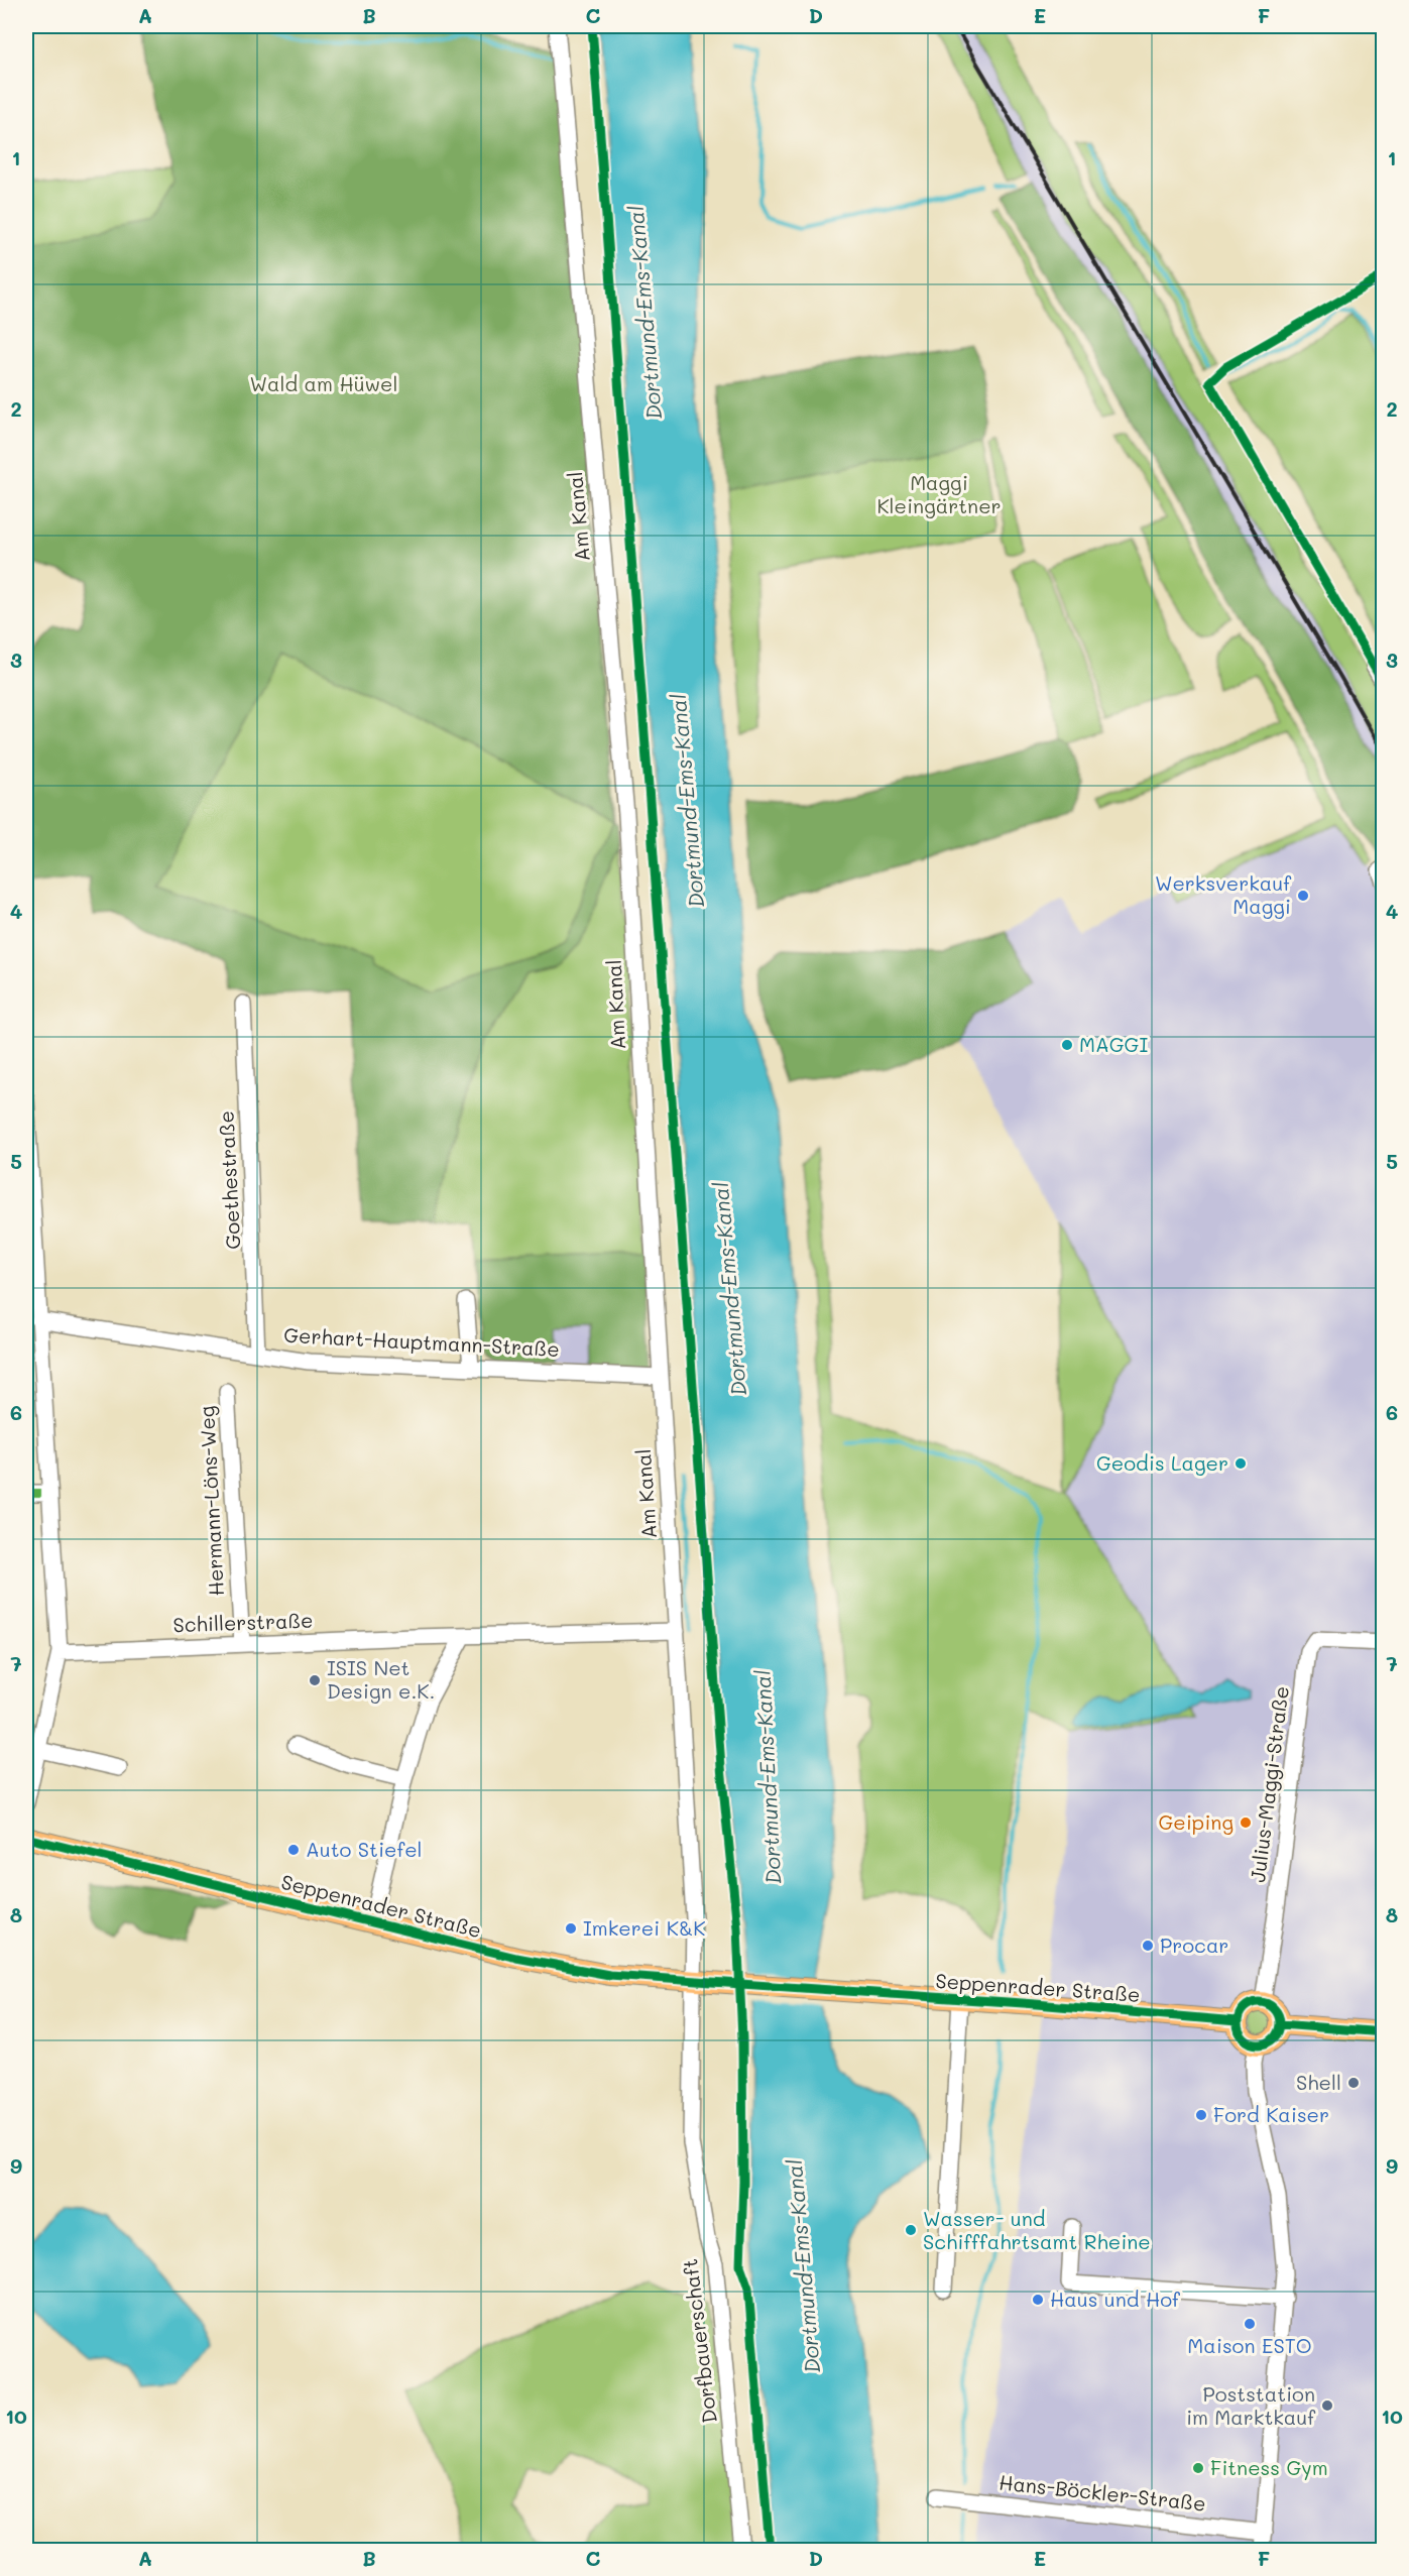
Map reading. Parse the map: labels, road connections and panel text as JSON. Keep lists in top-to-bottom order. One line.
{"streets":{"main road":["Seppenrader Straße"],"street":["Am Kanal","Goethestraße","Gerhart-Hauptmann-Straße","Hermann-Löns-Weg","Schillerstraße","Julius-Maggi-Straße","Dorfbauerschaft","Hans-Böckler-Straße"]},"crossings":[["Am Kanal","Gerhart-Hauptmann-Straße"],["Am Kanal","Seppenrader Straße"],["Am Kanal","Dorfbauerschaft"],["Goethestraße","Gerhart-Hauptmann-Straße"],["Hermann-Löns-Weg","Schillerstraße"],["Julius-Maggi-Straße","Seppenrader Straße"],["Seppenrader Straße","Dorfbauerschaft"]],"water":["Dortmund-Ems-Kanal"],"parks":["Wald am Hüwel","Maggi Kleingärtner"],"places":["Werksverkauf Maggi","MAGGI","Geodis Lager","ISIS Net Design e.K.","Geiping","Auto Stiefel","Imkerei K&K","Procar","Shell","Ford Kaiser","Wasser- und Schifffahrtsamt Rheine","Haus und Hof","Maison ESTO","Poststation im Marktkauf","Fitness Gym"],"grid":{"columns":["A","B","C","D","E","F"],"rows":["1","2","3","4","5","6","7","8","9","10"]}}
